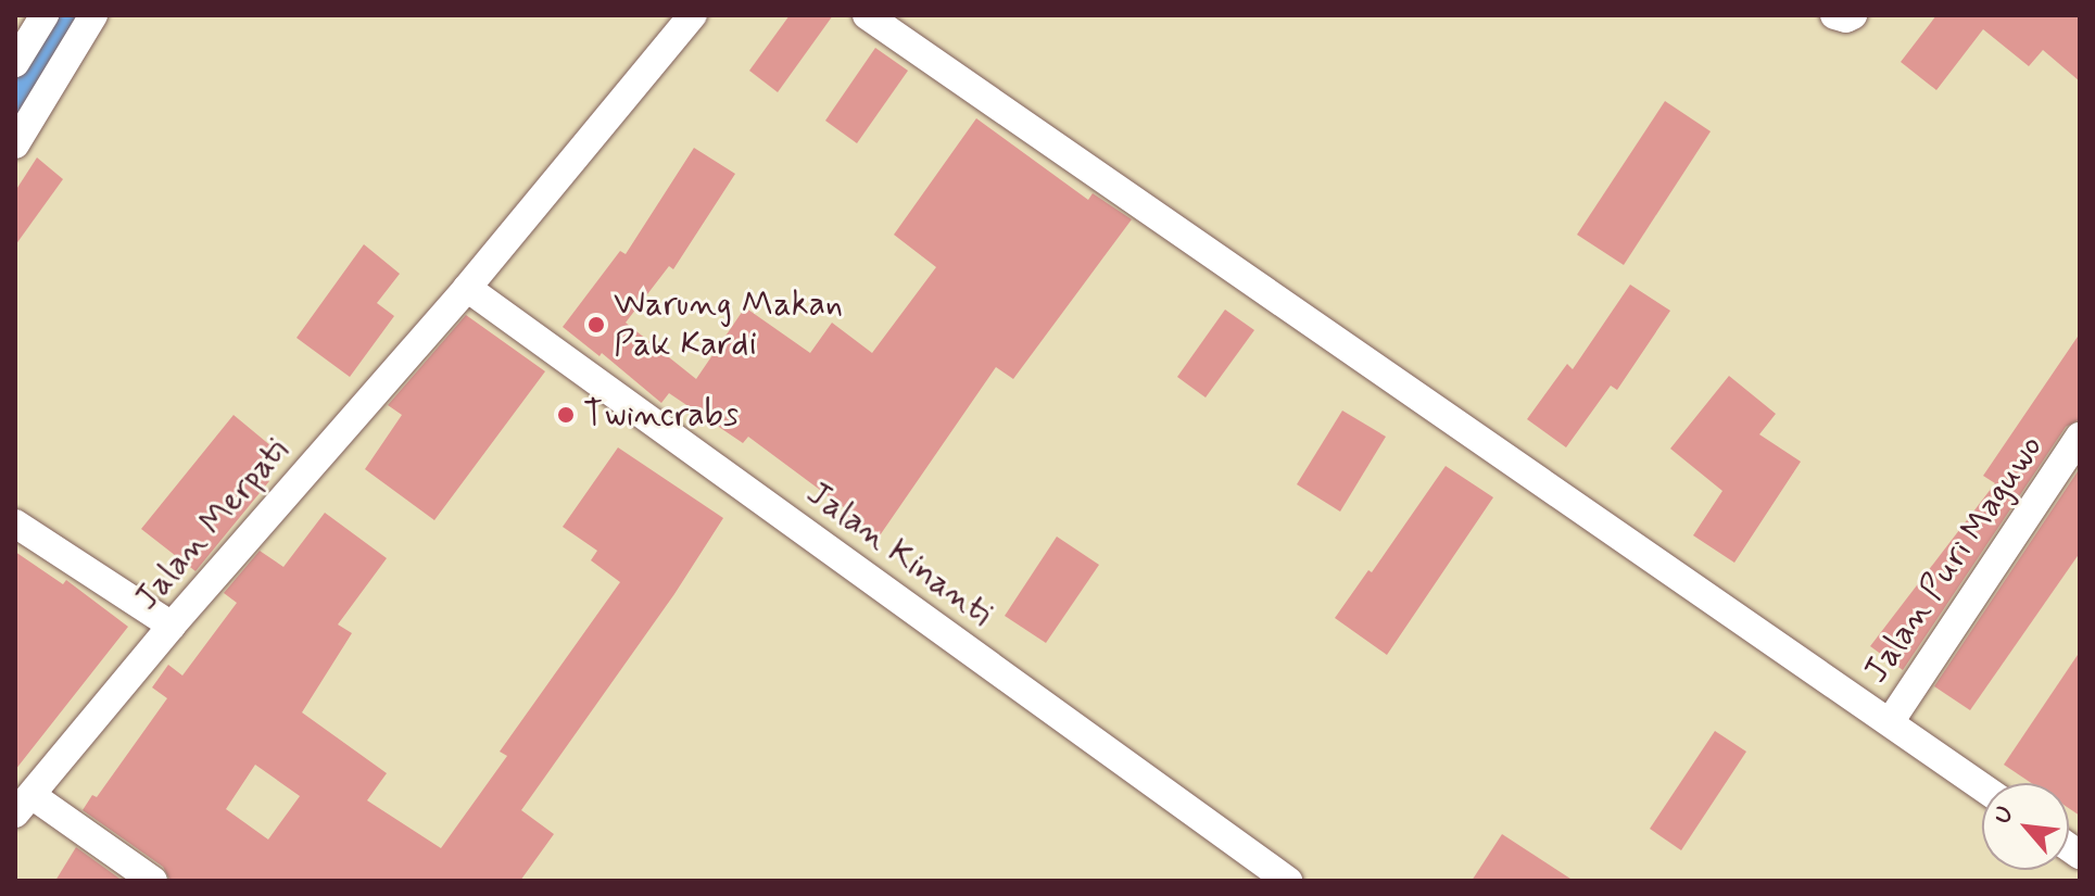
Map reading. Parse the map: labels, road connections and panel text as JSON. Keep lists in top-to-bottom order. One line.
{"streets":{"street":["Jalan Merpati","Jalan Kinanti","Jalan Puri Maguwo"]},"crossings":[["Jalan Merpati","Jalan Kinanti"]],"places":["Warung Makan Pak Kardi","Twincrabs"],"north":"top left"}
